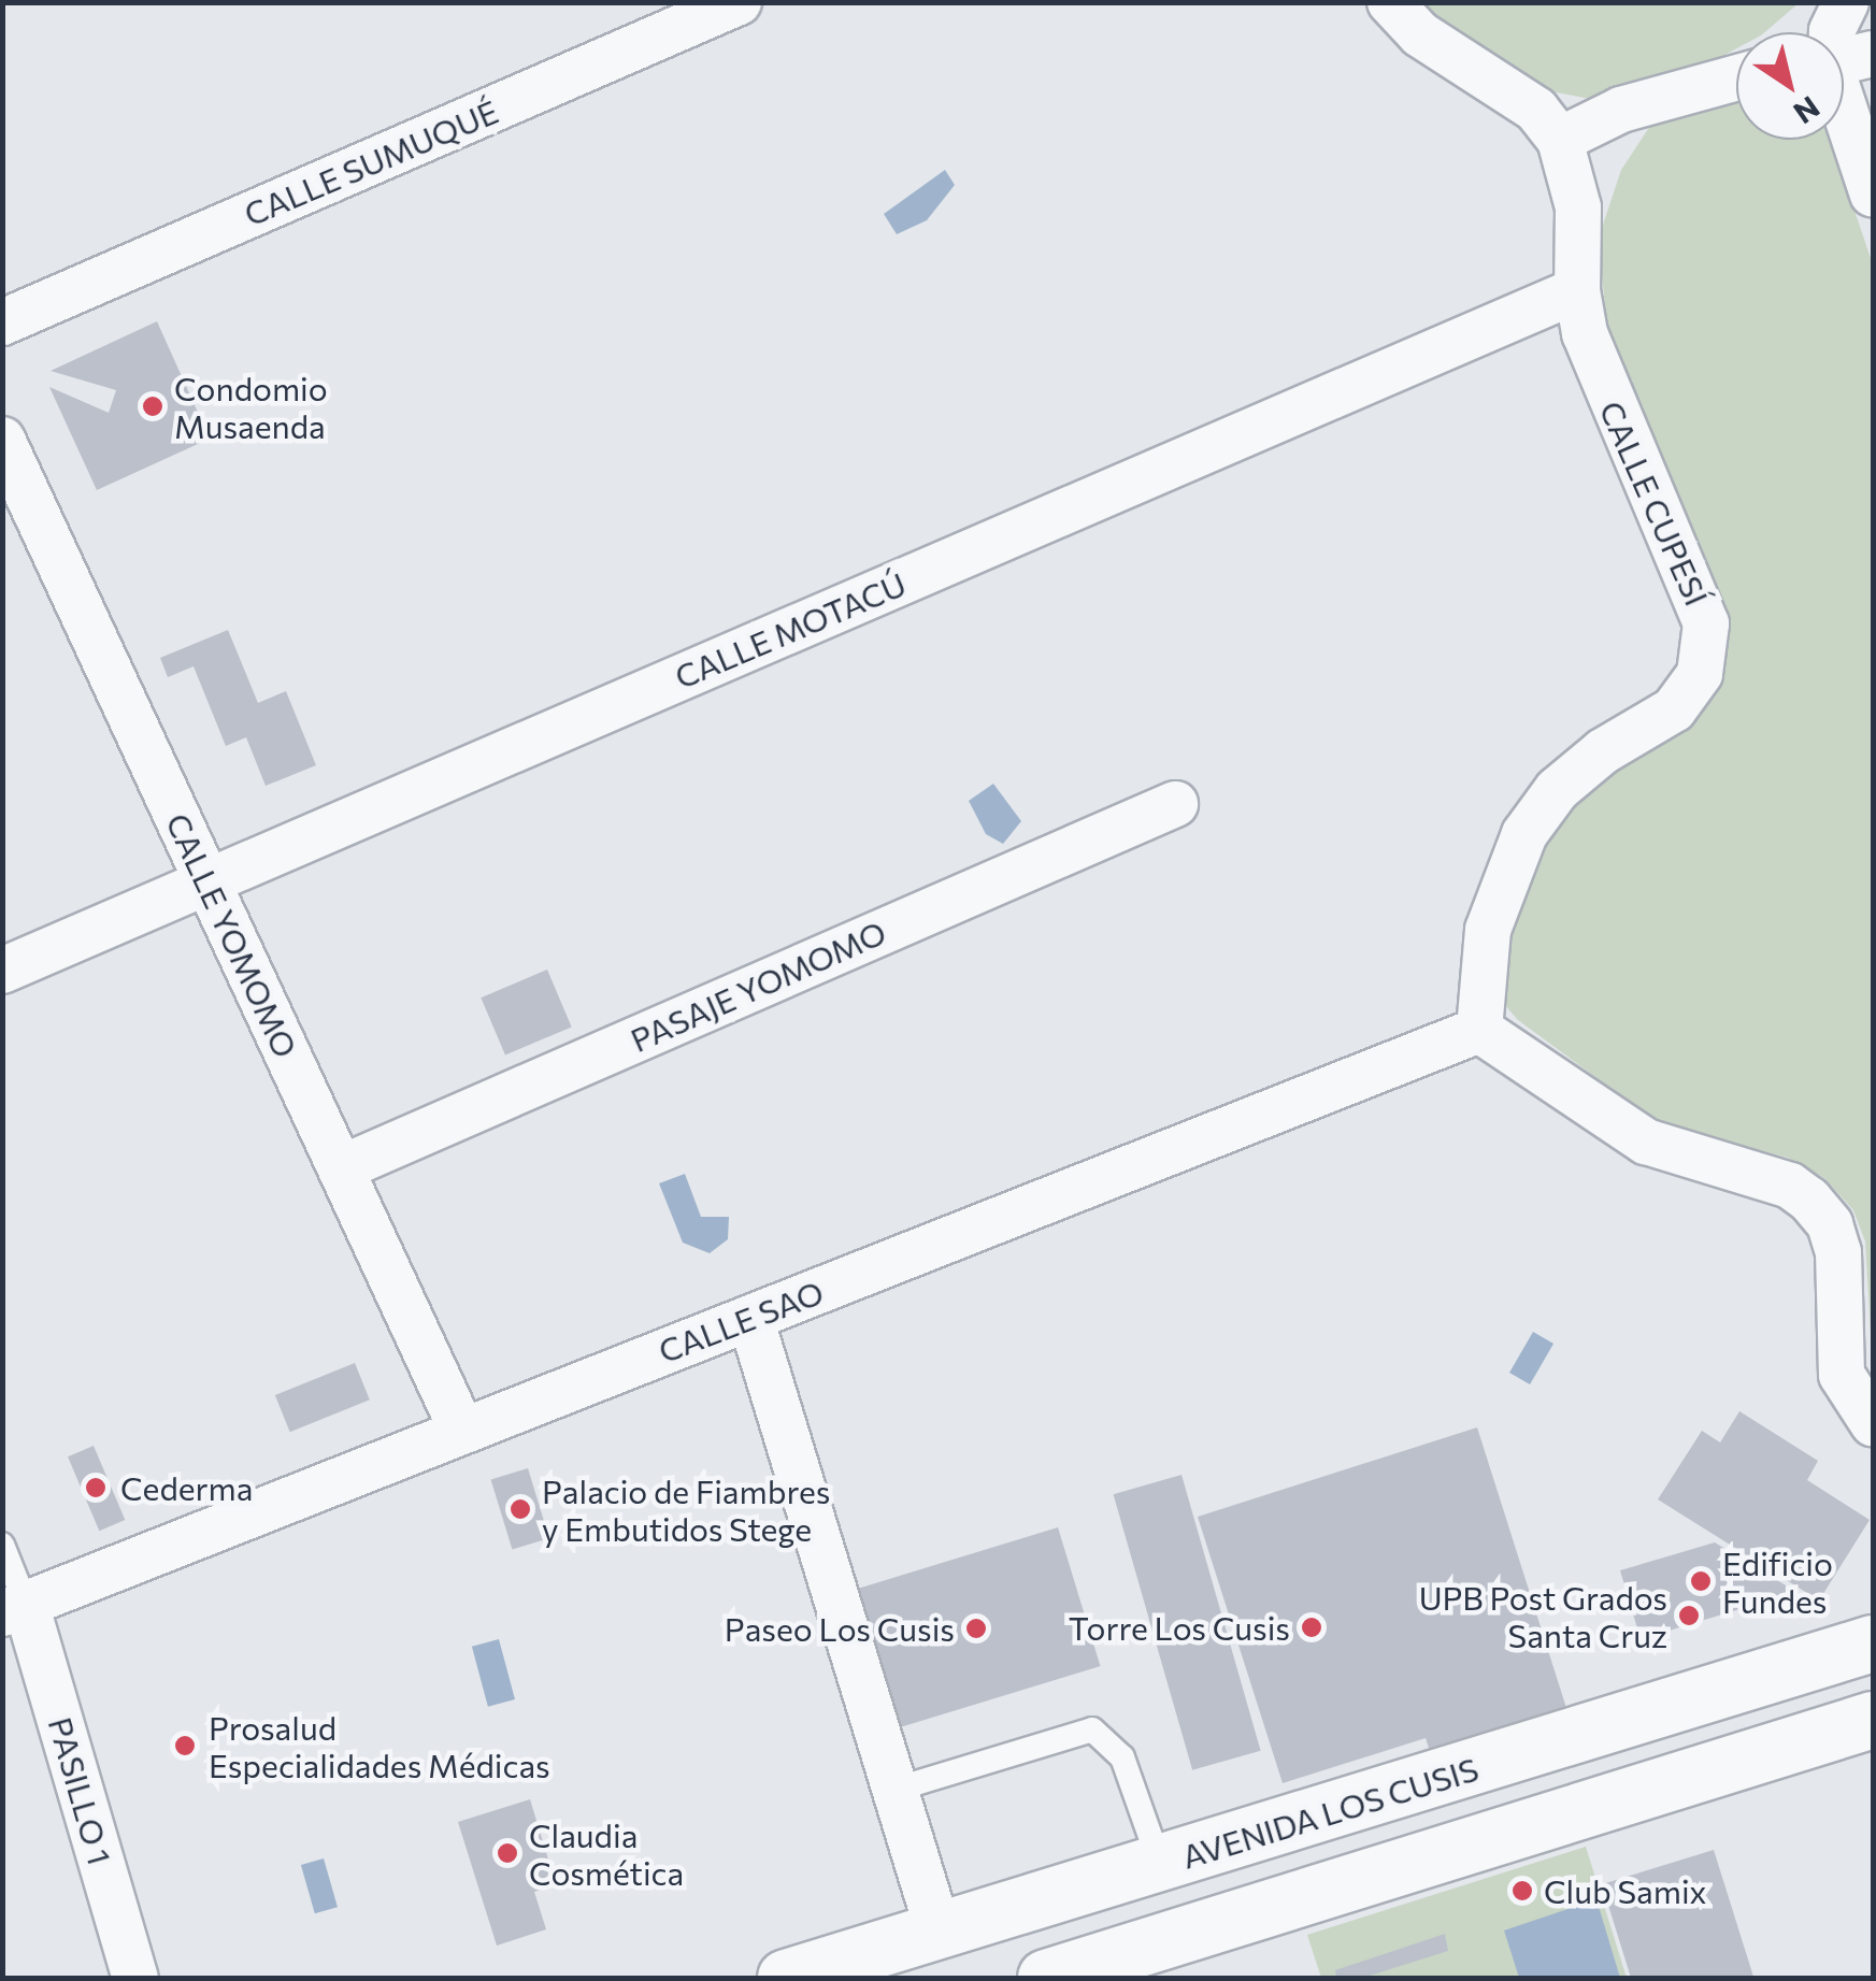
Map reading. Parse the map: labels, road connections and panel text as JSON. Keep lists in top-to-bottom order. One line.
{"streets":{"street":["CALLE SUMUQUÉ","CALLE CUPESÍ","CALLE MOTACÚ","CALLE YOMOMO","PASAJE YOMOMO","CALLE SAO","PASILLO 1","AVENIDA LOS CUSIS"]},"crossings":[["CALLE CUPESÍ","CALLE MOTACÚ"],["CALLE CUPESÍ","CALLE SAO"],["CALLE MOTACÚ","CALLE YOMOMO"],["CALLE YOMOMO","PASAJE YOMOMO"],["CALLE YOMOMO","CALLE SAO"],["CALLE SAO","PASILLO 1"]],"places":["Condomio Musaenda","Cederma","Palacio de Fiambres y Embutidos Stege","Edificio Fundes","UPB Post Grados Santa Cruz","Torre Los Cusis","Paseo Los Cusis","Prosalud Especialidades Médicas","Claudia Cosmética","Club Samix"],"north":"bottom right"}
